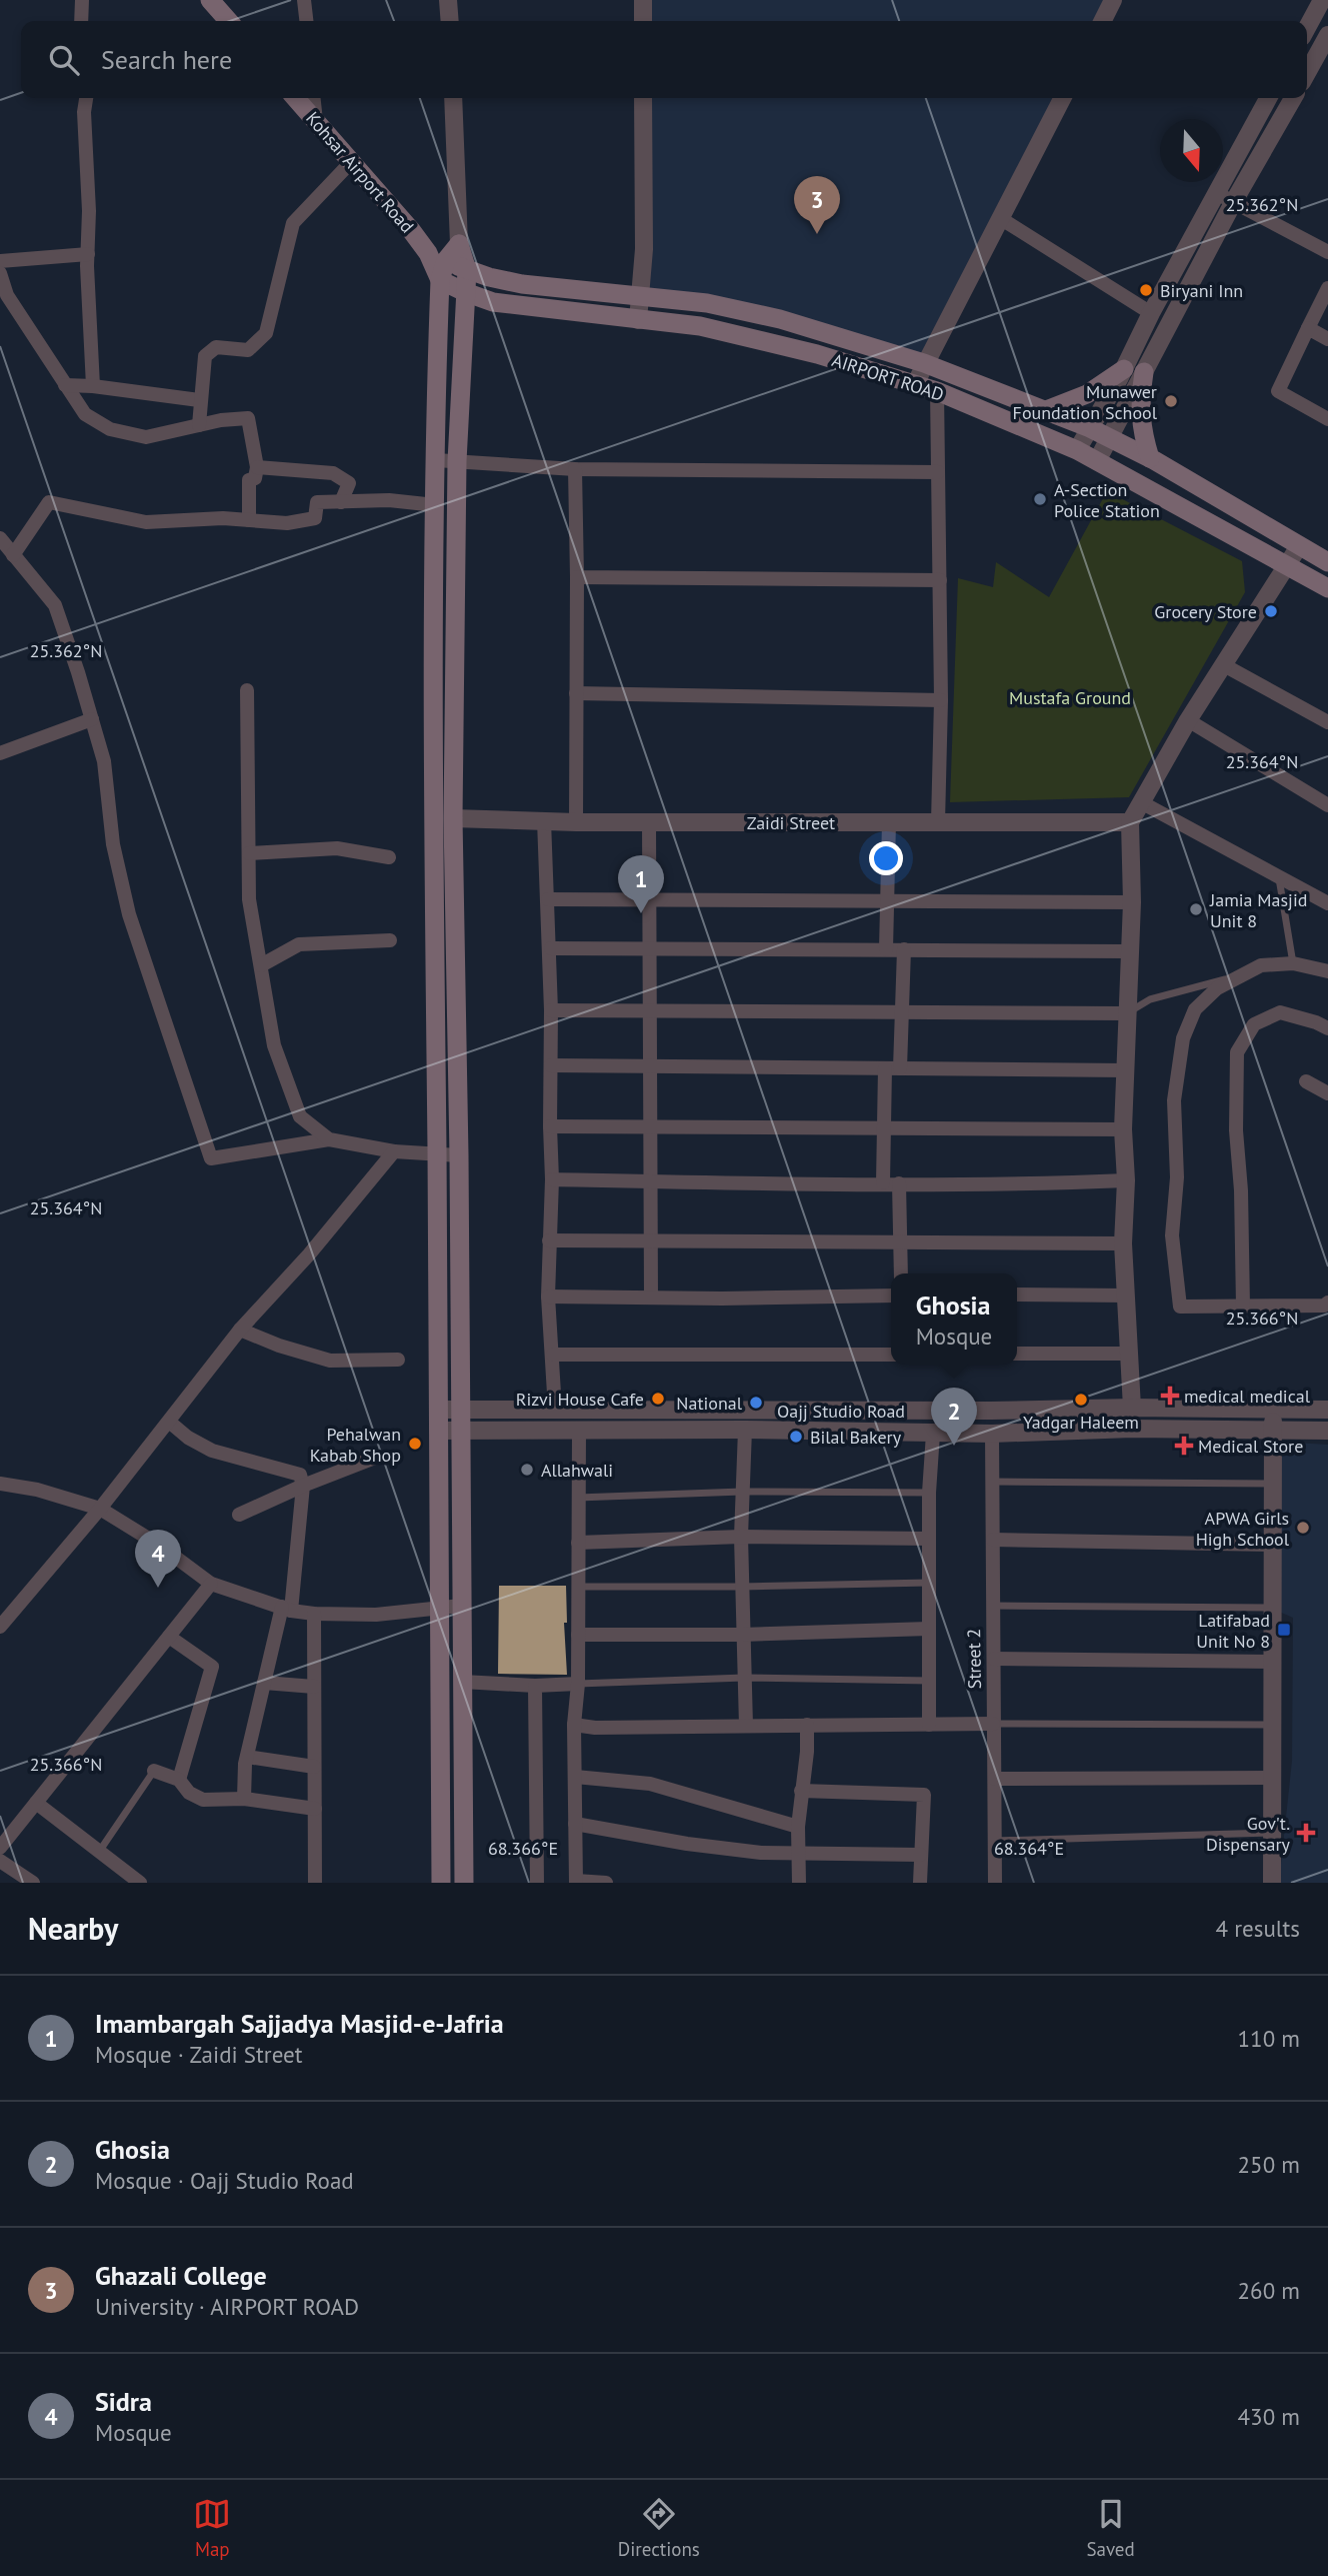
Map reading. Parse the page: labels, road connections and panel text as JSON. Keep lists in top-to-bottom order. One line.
{"streets":{"main road":["Kohsar Airport Road","AIRPORT ROAD"],"street":["Zaidi Street","Oajj Studio Road","Street 2"]},"crossings":[["Oajj Studio Road","Street 2"]],"parks":["Mustafa Ground"],"places":{"other":["Biryani Inn","Munawer Foundation School","A-Section Police Station","Grocery Store","Jamia Masjid Unit 8","Rizvi House Cafe","Yadgar Haleem","National","Bilal Bakery","Pehalwan Kabab Shop","Allahwali","APWA Girls High School"],"health":["medical medical","Medical Store","Gov't. Dispensary"],"transit":["Latifabad Unit No 8"]},"north":"bottom","page":{"search":"Search here","pins":["3","1","2","4"],"popup":["Ghosia","Mosque"],"heading":["Nearby","4 results"],"list":[{"mark":"1","name":"Imambargah Sajjadya Masjid-e-Jafria","note":"Mosque · Zaidi Street","value":"110 m"},{"mark":"2","name":"Ghosia","note":"Mosque · Oajj Studio Road","value":"250 m"},{"mark":"3","name":"Ghazali College","note":"University · AIRPORT ROAD","value":"260 m"},{"mark":"4","name":"Sidra","note":"Mosque","value":"430 m"}],"nav":["Map","Directions","Saved"]},"coordinates":["25.362°N","25.364°N","25.366°N","68.366°E","68.364°E"]}
